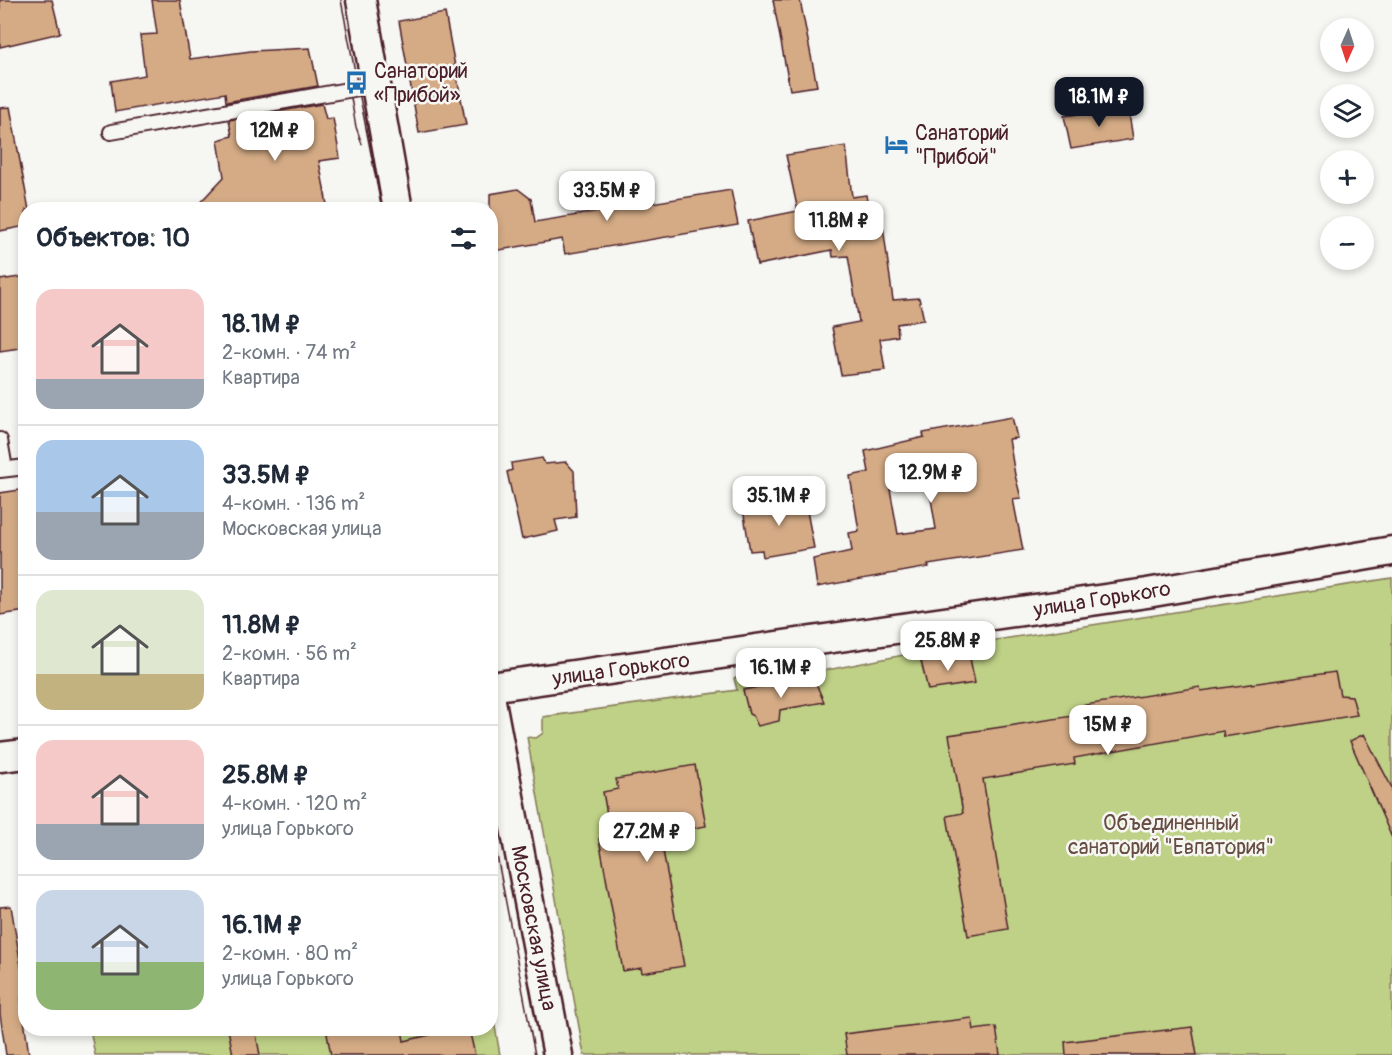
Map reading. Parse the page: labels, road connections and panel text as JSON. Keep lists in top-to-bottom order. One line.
{"streets":{"street":["улица Горького","Московская улица"]},"parks":["Объединенный санаторий \"Евпатория\""],"places":{"bus stop":["Санаторий «Прибой»"],"hotel":["Санаторий \"Прибой\""]},"north":"bottom","page":{"map_buttons":["+","−"],"price":["18.1M ₽","12M ₽","33.5M ₽","11.8M ₽","12.9M ₽","35.1M ₽","25.8M ₽","16.1M ₽","15M ₽","27.2M ₽"],"heading":"Объектов: 10","list":[{"name":"18.1M ₽","note":"2-комн. · 74 m² · Квартира"},{"name":"33.5M ₽","note":"4-комн. · 136 m² · Московская улица"},{"name":"11.8M ₽","note":"2-комн. · 56 m² · Квартира"},{"name":"25.8M ₽","note":"4-комн. · 120 m² · улица Горького"},{"name":"16.1M ₽","note":"2-комн. · 80 m² · улица Горького"}]}}
